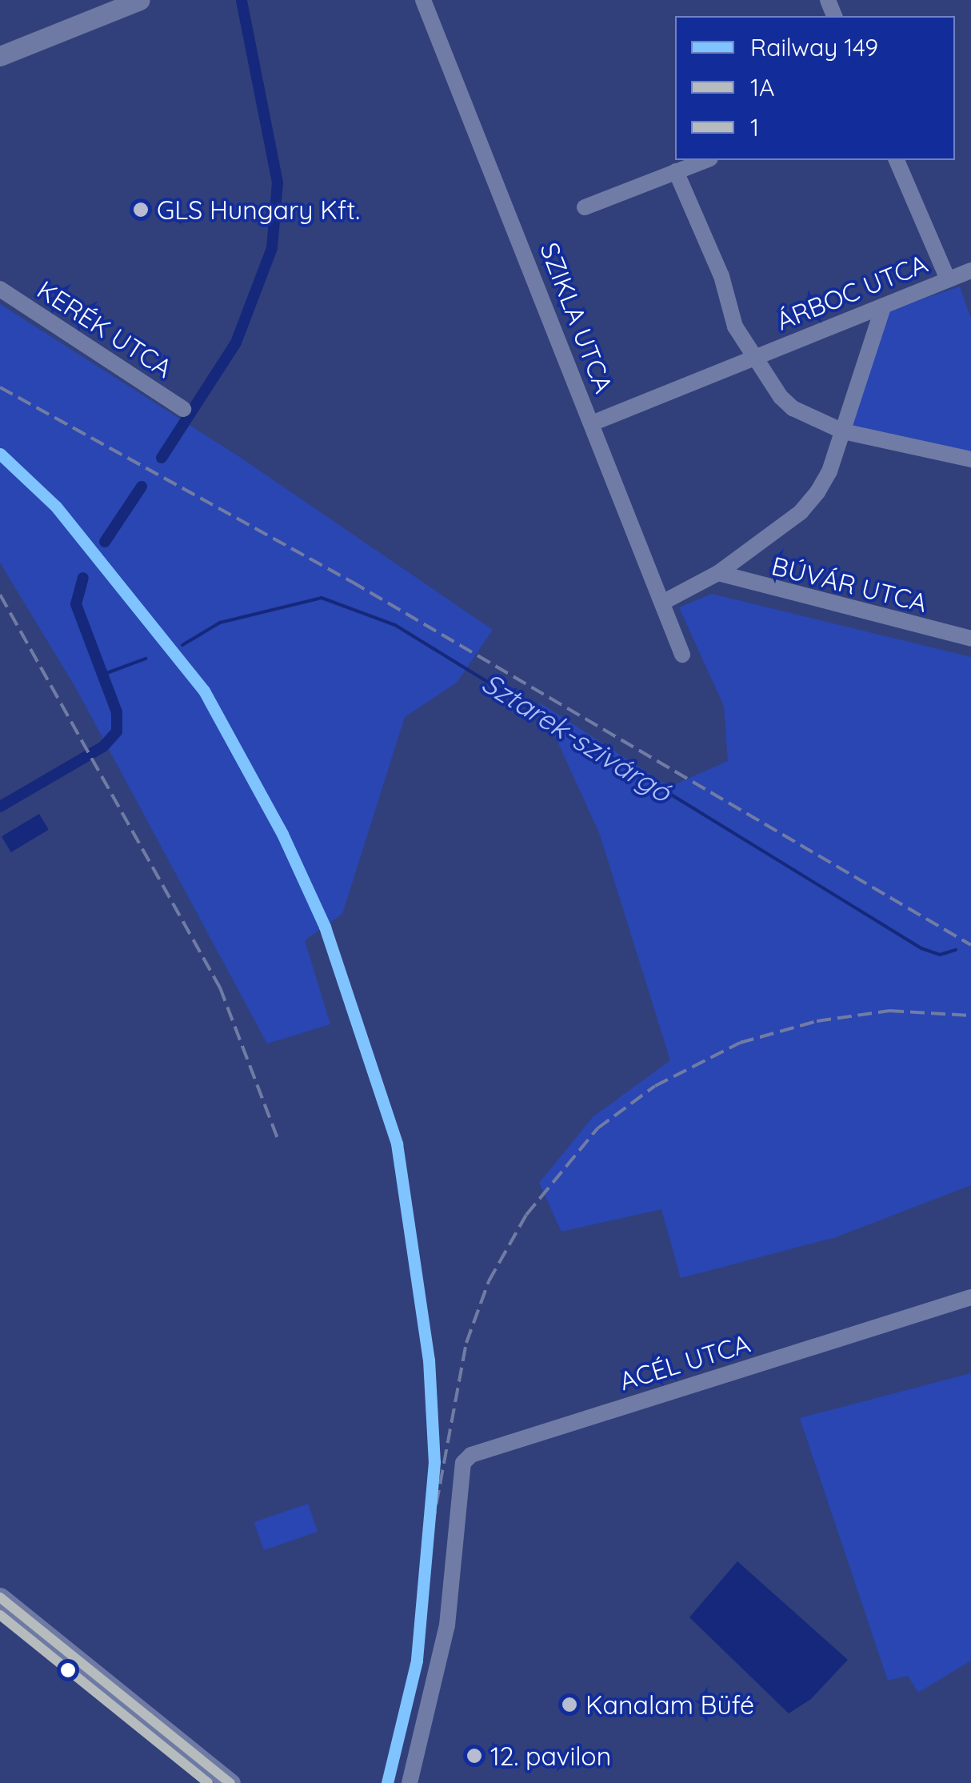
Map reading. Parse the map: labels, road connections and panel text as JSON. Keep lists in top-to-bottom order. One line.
{"streets":{"street":["ÁRBOC UTCA","SZIKLA UTCA","KERÉK UTCA","BÚVÁR UTCA","ACÉL UTCA"]},"crossings":[["ÁRBOC UTCA","SZIKLA UTCA"],["ÁRBOC UTCA","BÚVÁR UTCA"],["SZIKLA UTCA","BÚVÁR UTCA"]],"water":["Sztarek-szivárgó"],"places":["GLS Hungary Kft.","Kanalam Büfé","12. pavilon"],"lines":["rail line 149","transit line 1A","transit line 1"],"legend":["Railway 149","1A","1"]}
